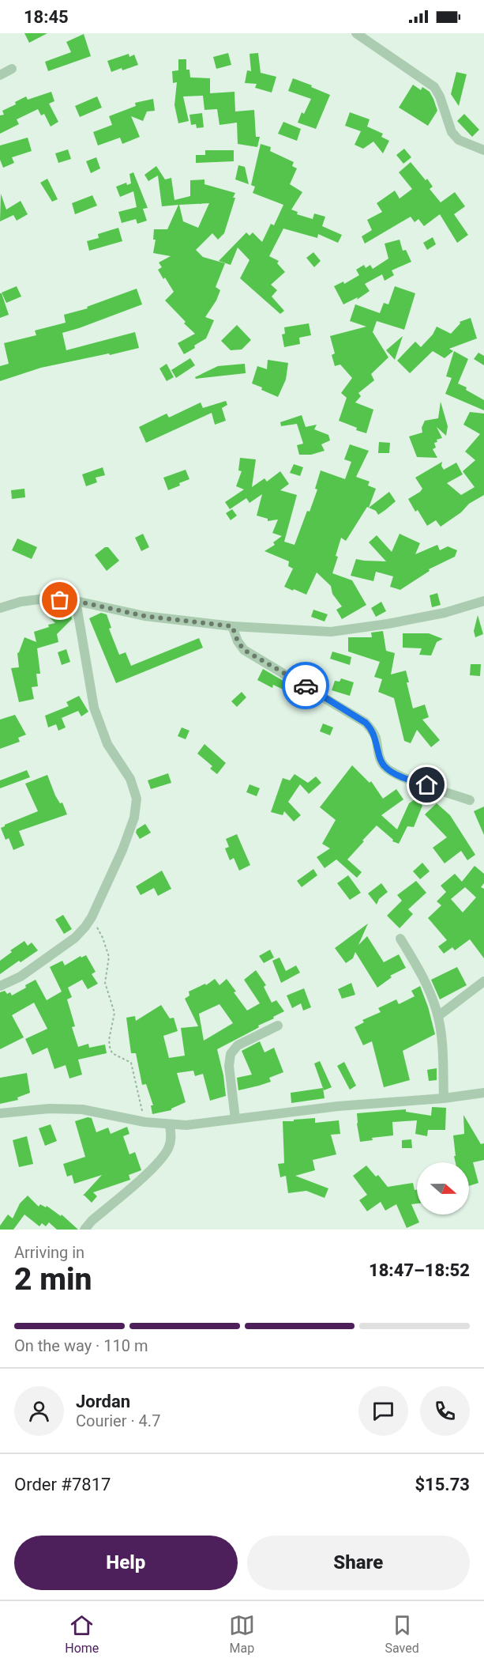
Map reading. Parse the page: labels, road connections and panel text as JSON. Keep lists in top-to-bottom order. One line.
{"north":"right","page":{"status":"18:45","heading":["2 min","Arriving in","18:47–18:52"],"panel":["Jordan","Courier · 4.7","Order #7817","$15.73"],"bar":"On the way · 110 m","buttons":["Help","Share"],"tabs":["Home","Map","Saved"]}}
